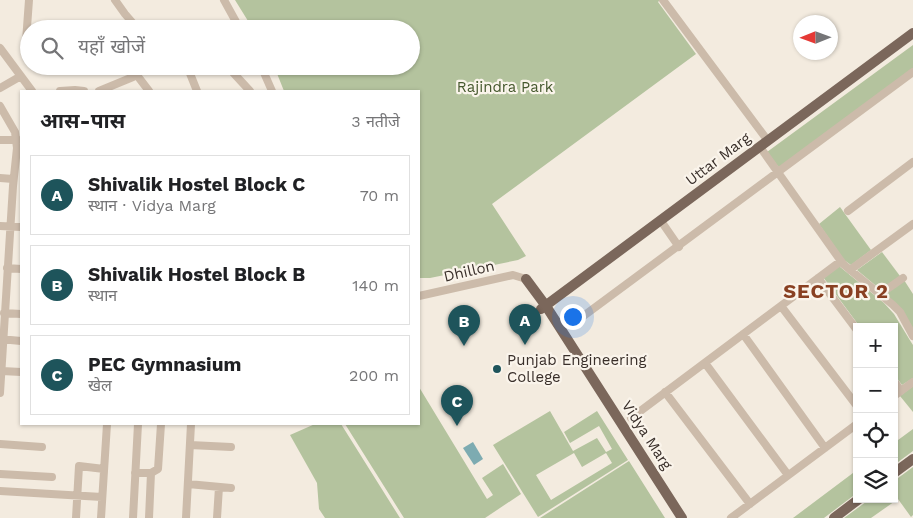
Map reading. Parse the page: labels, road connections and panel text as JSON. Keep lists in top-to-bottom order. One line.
{"streets":{"main road":["Uttar Marg","Vidya Marg"],"street":["Dhillon"]},"crossings":[["Uttar Marg","Vidya Marg"],["Dhillon","Vidya Marg"]],"districts":["SECTOR 2"],"parks":["Rajindra Park"],"places":["Punjab Engineering College"],"north":"left","page":{"search":"यहाँ खोजें","heading":["आस-पास","3 नतीजे"],"list":[{"mark":"A","name":"Shivalik Hostel Block C","note":"स्थान · Vidya Marg","value":"70 m"},{"mark":"B","name":"Shivalik Hostel Block B","note":"स्थान","value":"140 m"},{"mark":"C","name":"PEC Gymnasium","note":"खेल","value":"200 m"}],"pins":["A","B","C"],"map_buttons":["+","−"]}}
